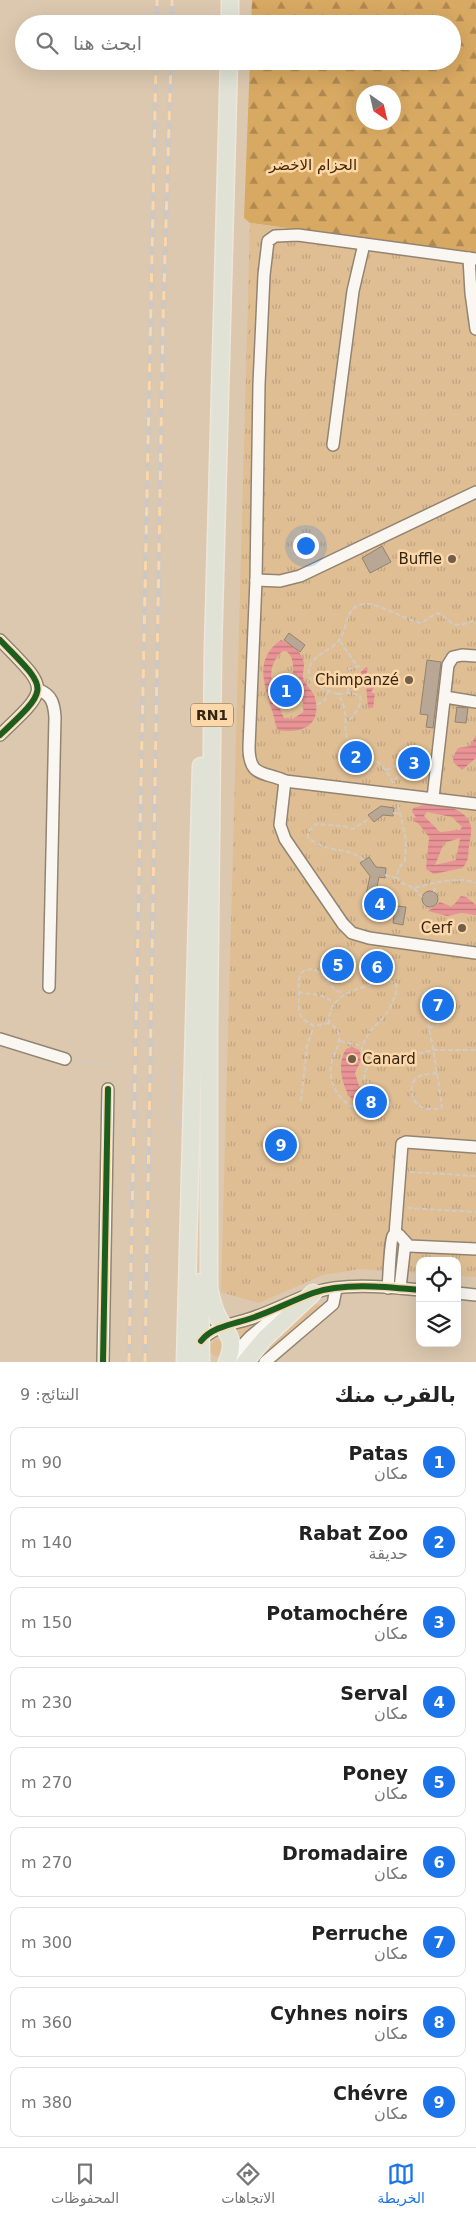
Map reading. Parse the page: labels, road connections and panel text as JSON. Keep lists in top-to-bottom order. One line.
{"streets":{"highway":["RN1"]},"parks":["الحزام الاخضر"],"places":["Buffle","Chimpanzé","Cerf","Canard"],"north":"bottom right","page":{"search":"ابحث هنا","pins":["1","2","3","4","5","6","7","8","9"],"heading":["بالقرب منك","النتائج: 9"],"list":[{"mark":"1","name":"Patas","note":"مكان","value":"90 m"},{"mark":"2","name":"Rabat Zoo","note":"حديقة","value":"140 m"},{"mark":"3","name":"Potamochére","note":"مكان","value":"150 m"},{"mark":"4","name":"Serval","note":"مكان","value":"230 m"},{"mark":"5","name":"Poney","note":"مكان","value":"270 m"},{"mark":"6","name":"Dromadaire","note":"مكان","value":"270 m"},{"mark":"7","name":"Perruche","note":"مكان","value":"300 m"},{"mark":"8","name":"Cyhnes noirs","note":"مكان","value":"360 m"},{"mark":"9","name":"Chévre","note":"مكان","value":"380 m"}],"nav":["الخريطة","الاتجاهات","المحفوظات"]}}
